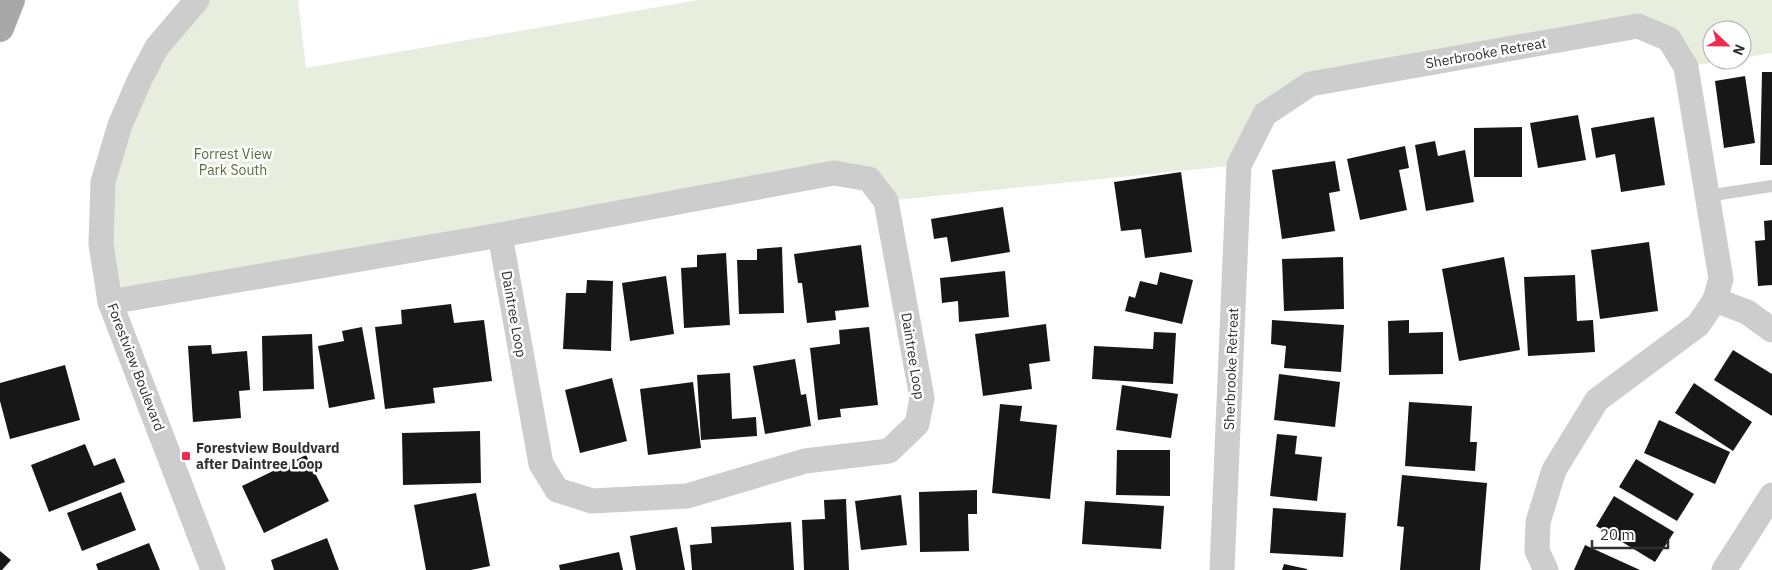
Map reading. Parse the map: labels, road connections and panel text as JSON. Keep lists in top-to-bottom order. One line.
{"streets":{"street":["Sherbrooke Retreat","Daintree Loop","Forestview Boulevard"]},"crossings":[["Daintree Loop","Forestview Boulevard"]],"parks":["Forrest View Park South"],"places":{"transit":["Forestview Bouldvard after Daintree Loop"]},"scale_bar":"20 m","north":"right"}
